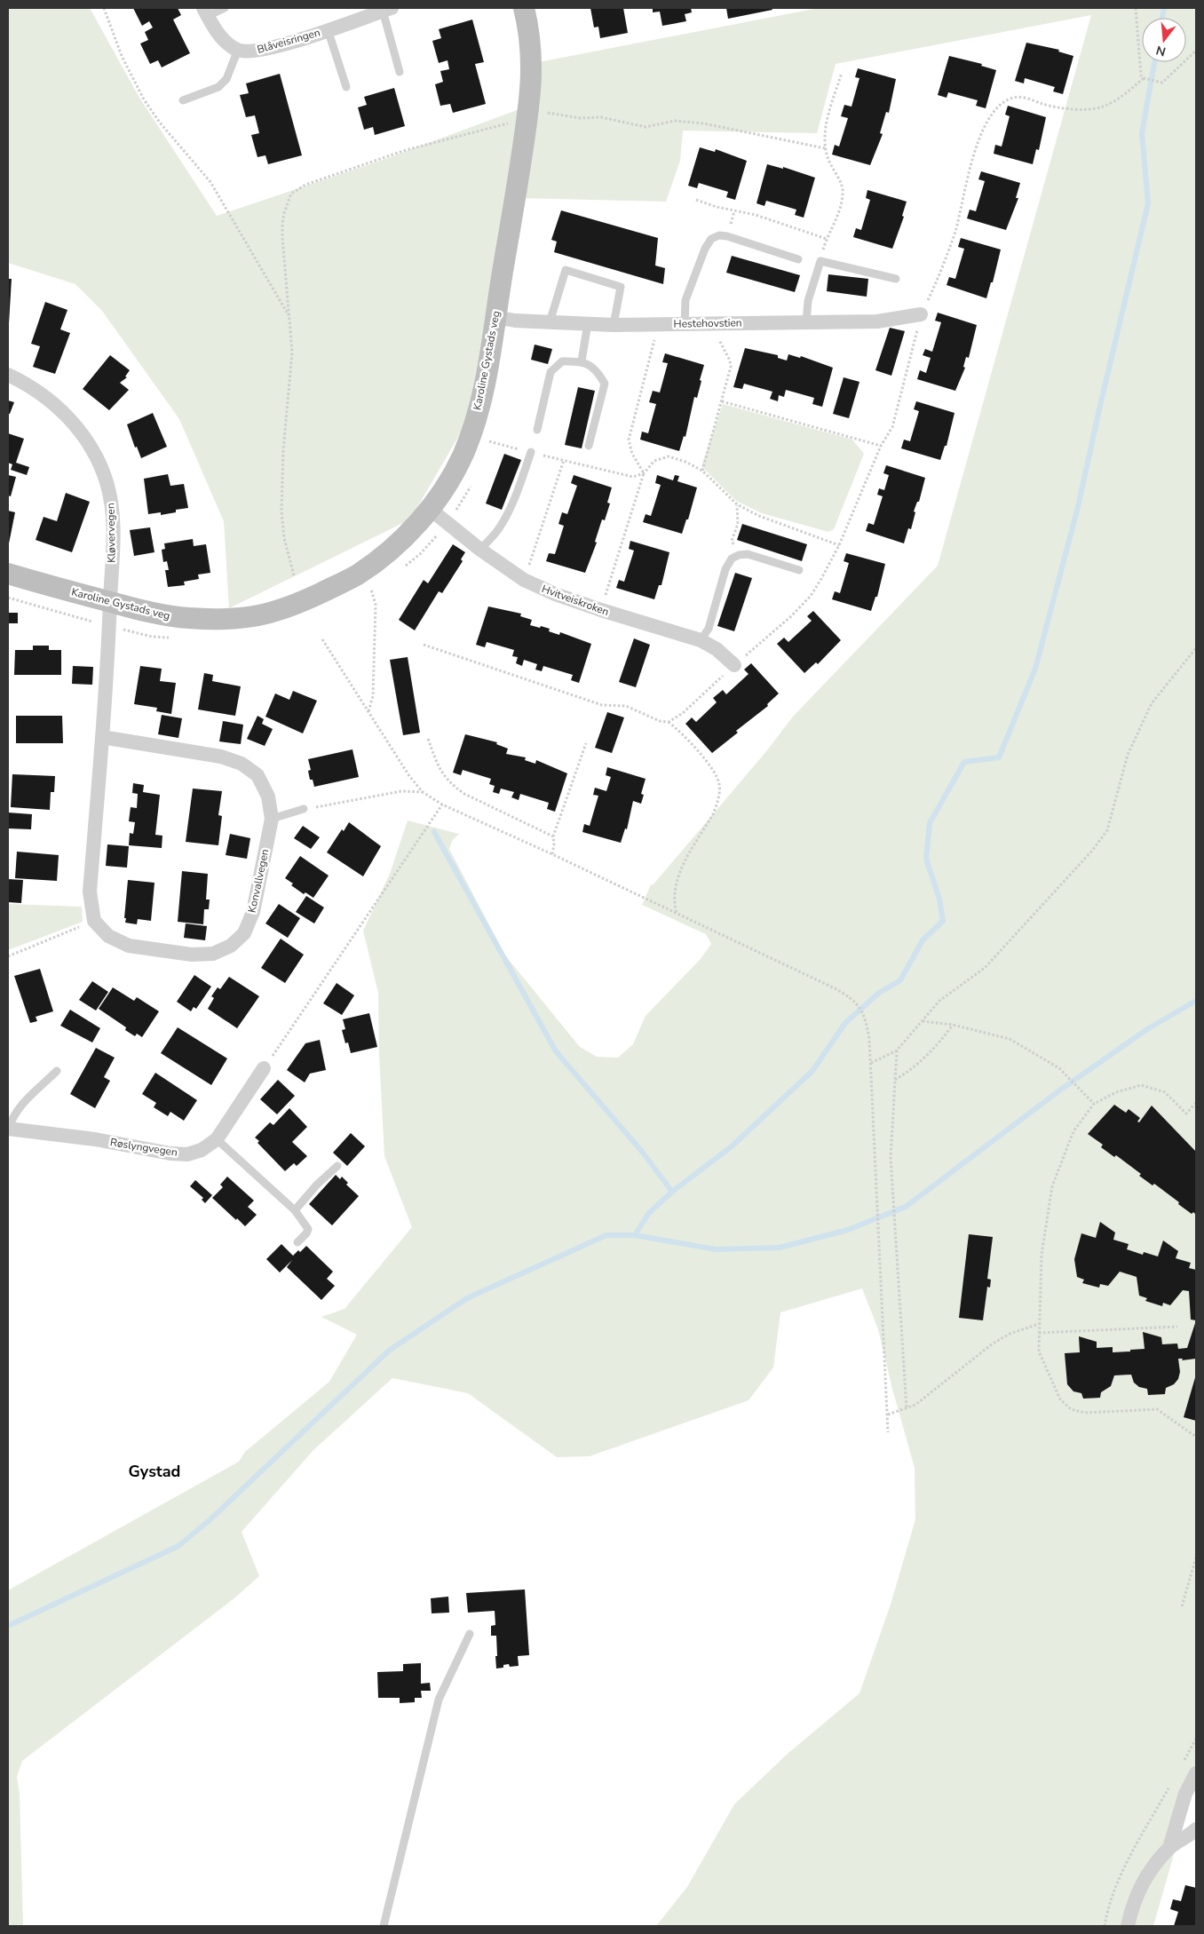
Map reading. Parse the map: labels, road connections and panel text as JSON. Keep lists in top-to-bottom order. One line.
{"streets":{"street":["Blåveisringen","Hestehovstien","Karoline Gystads veg","Kløvervegen","Hvitveiskroken","Konvallvegen","Røslyngvegen"]},"crossings":[["Hestehovstien","Karoline Gystads veg"],["Karoline Gystads veg","Kløvervegen"],["Karoline Gystads veg","Hvitveiskroken"]],"districts":["Gystad"],"north":"bottom"}
